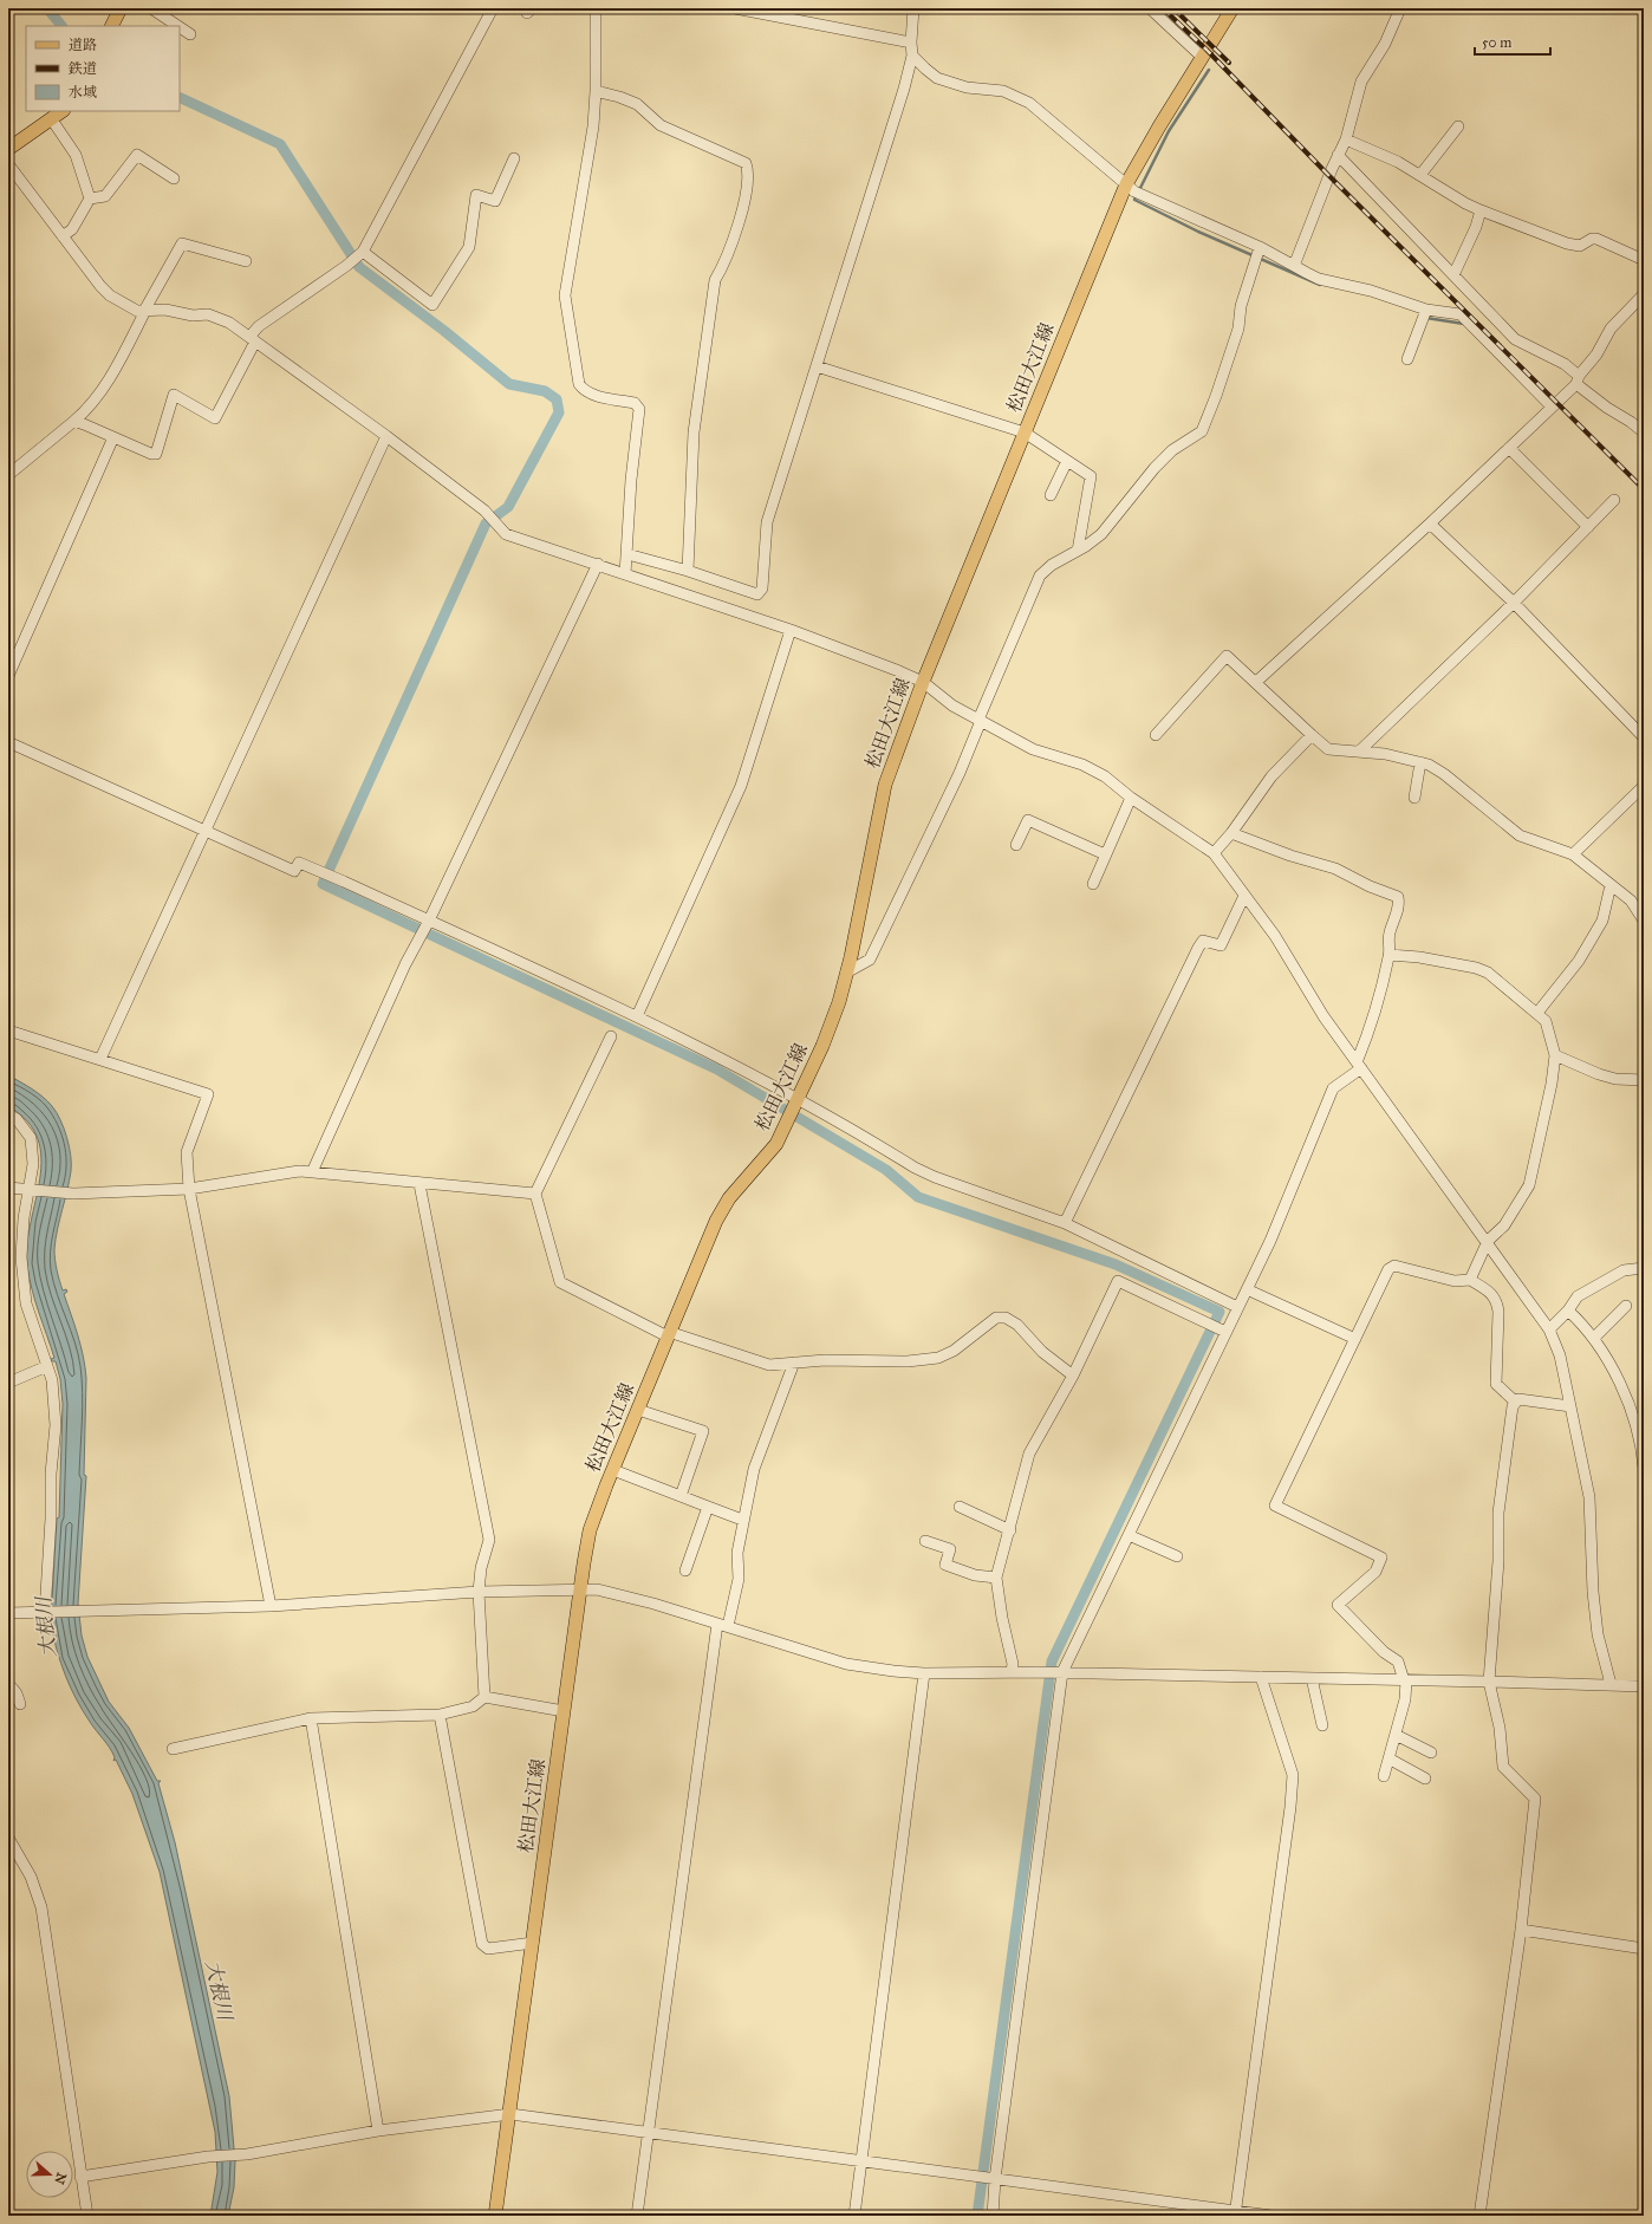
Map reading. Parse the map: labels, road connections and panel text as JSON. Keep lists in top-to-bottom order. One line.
{"streets":{"main road":["松田大江線"]},"water":["大根川"],"legend":["道路","鉄道","水域"],"scale_bar":"50 m","north":"right"}
